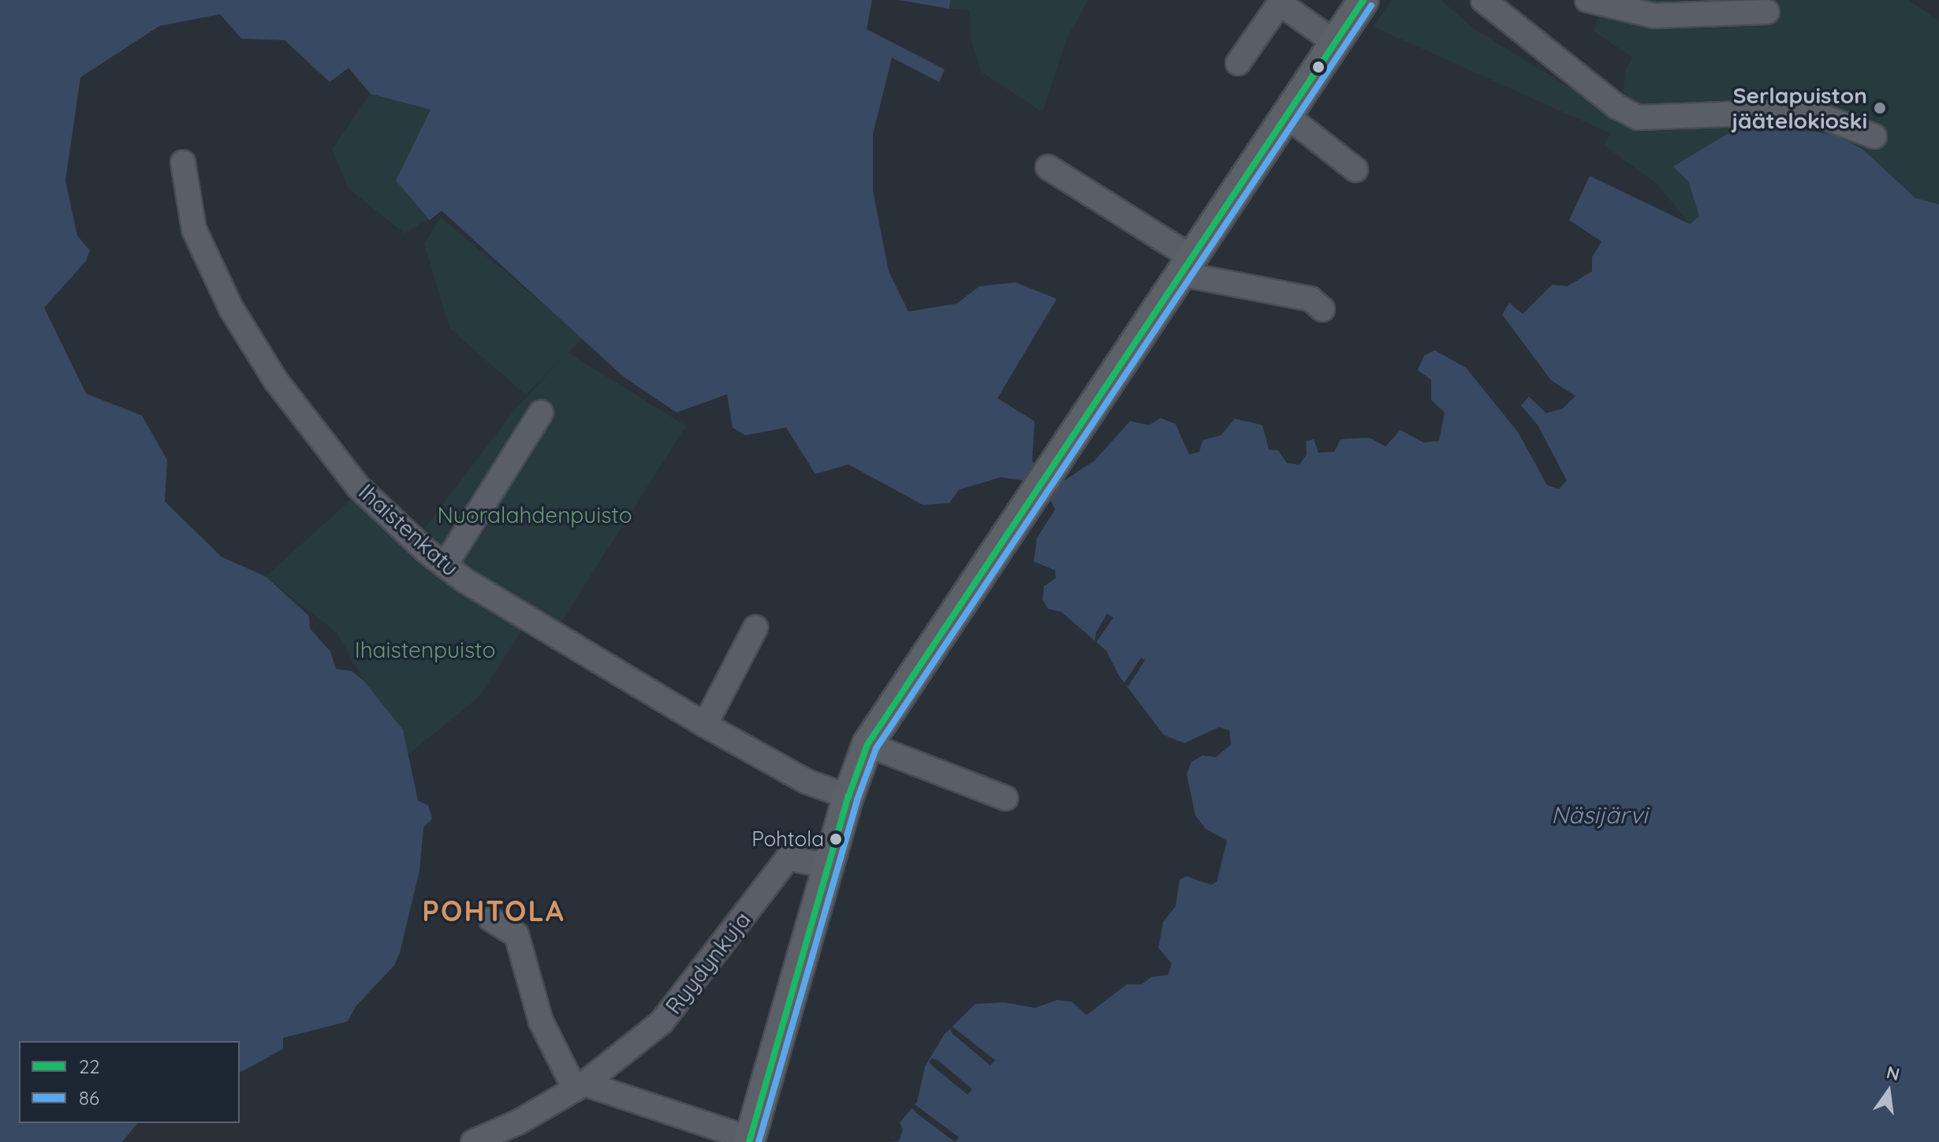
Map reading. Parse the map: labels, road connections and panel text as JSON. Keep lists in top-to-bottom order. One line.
{"streets":{"street":["Ihaistenkatu","Ryydynkuja"]},"districts":["POHTOLA"],"water":["Näsijärvi"],"parks":["Nuoralahdenpuisto","Ihaistenpuisto"],"places":["Serlapuiston jäätelokioski","Pohtola"],"lines":["transit line 22","transit line 86"],"legend":["22","86"],"north":"top"}
